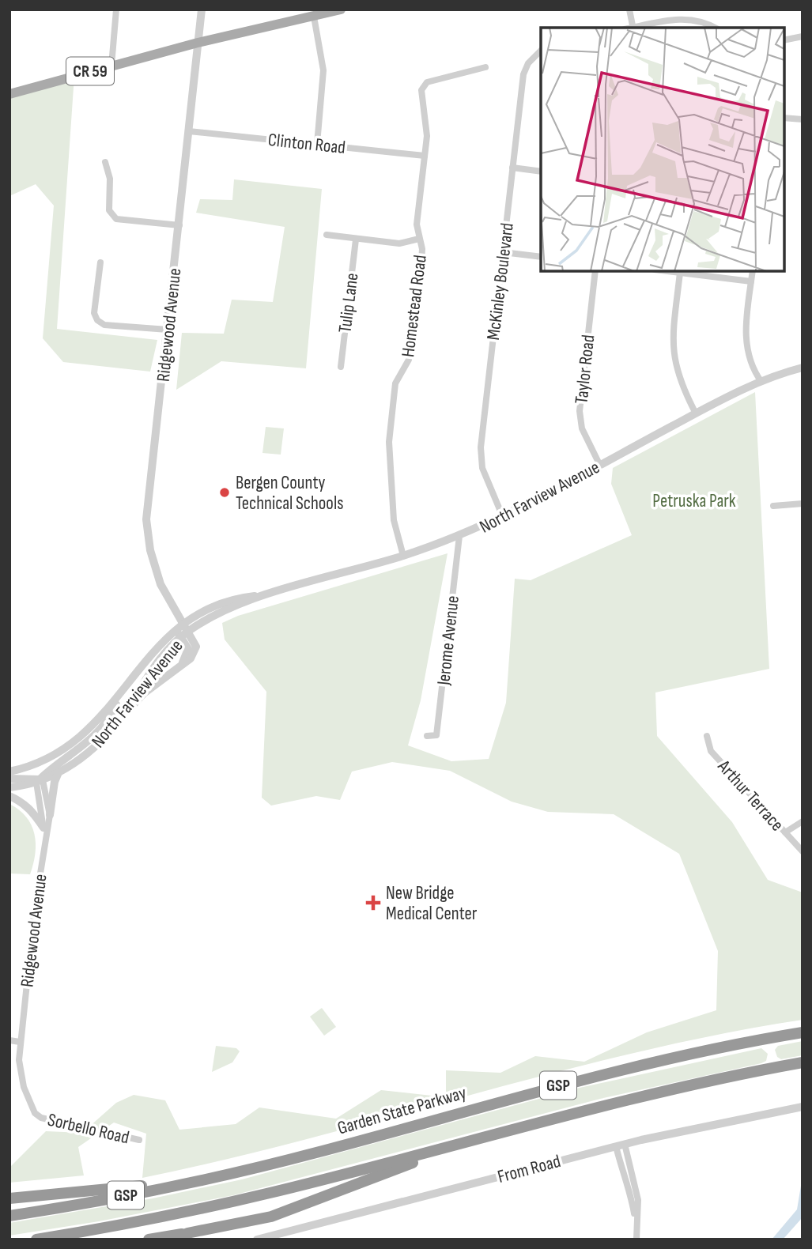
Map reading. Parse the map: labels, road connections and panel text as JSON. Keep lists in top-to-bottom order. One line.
{"streets":{"highway":["GSP","Garden State Parkway"],"main road":["CR 59"],"street":["Clinton Road","McKinley Boulevard","Tulip Lane","Homestead Road","Ridgewood Avenue","Taylor Road","North Farview Avenue","Jerome Avenue","Arthur Terrace","Sorbello Road","From Road"]},"crossings":[["CR 59","Ridgewood Avenue"],["Clinton Road","Homestead Road"],["Clinton Road","Ridgewood Avenue"],["McKinley Boulevard","North Farview Avenue"],["Homestead Road","North Farview Avenue"],["Ridgewood Avenue","North Farview Avenue"],["Ridgewood Avenue","Sorbello Road"],["Taylor Road","North Farview Avenue"],["North Farview Avenue","Jerome Avenue"]],"parks":["Petruska Park"],"places":{"other":["Bergen County Technical Schools"],"health":["New Bridge Medical Center"]}}
